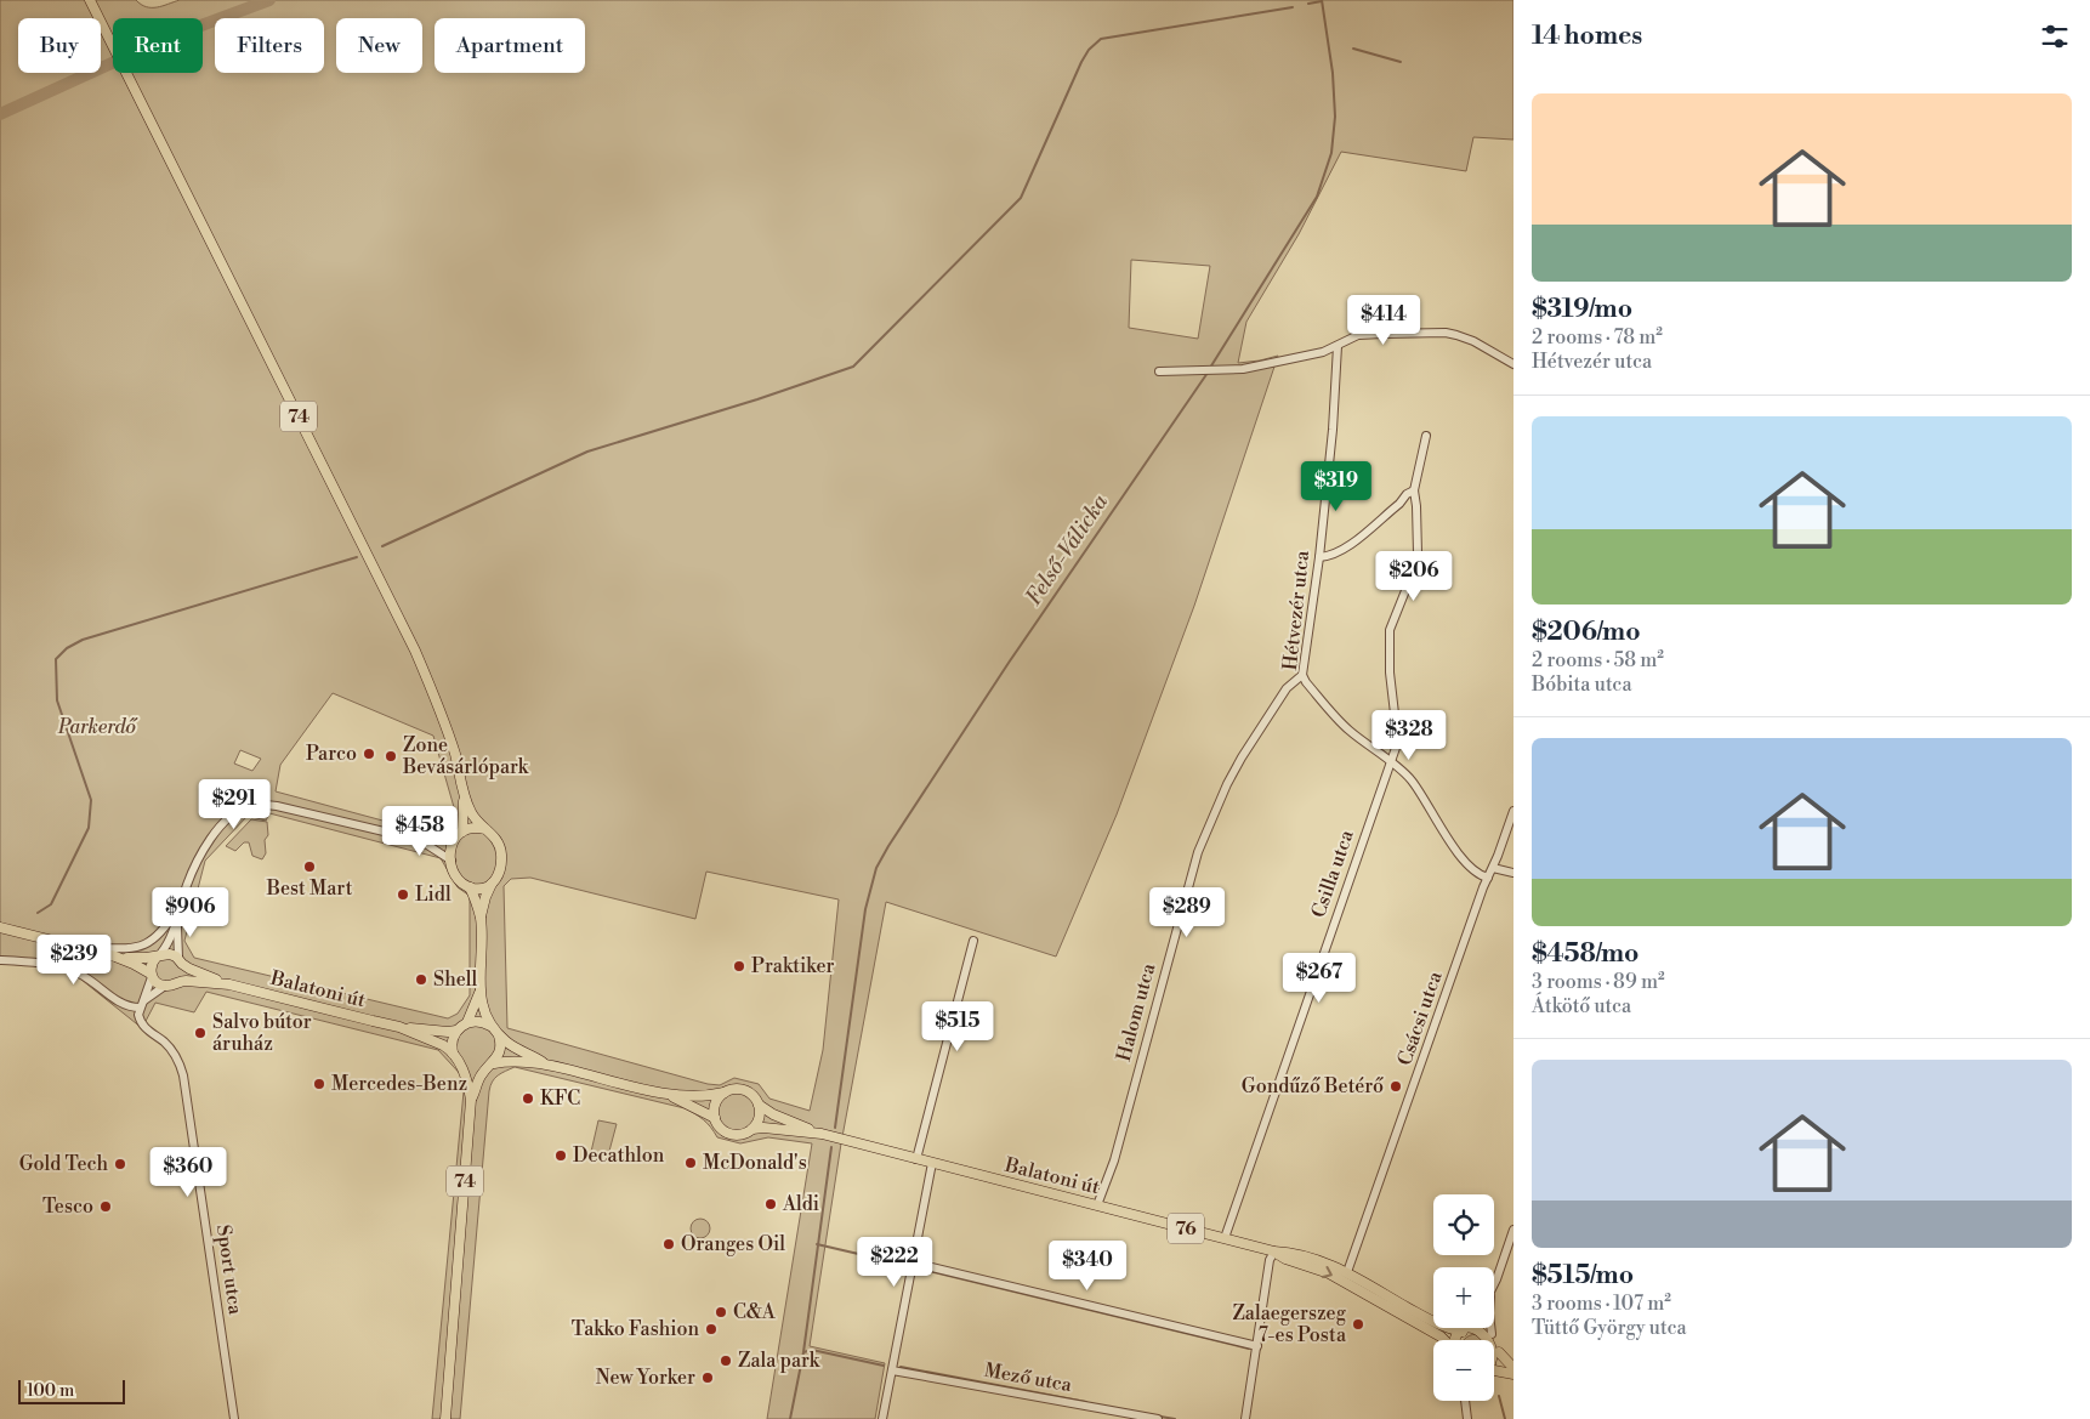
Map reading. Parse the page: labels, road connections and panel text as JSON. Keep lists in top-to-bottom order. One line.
{"streets":{"main road":["74","Balatoni út","76"],"street":["Hétvezér utca","Csilla utca","Halom utca","Csácsi utca","Sport utca","Mező utca"]},"crossings":[["74","Balatoni út"],["74","76"],["Hétvezér utca","Csilla utca"],["Hétvezér utca","Halom utca"],["Hétvezér utca","Csácsi utca"],["Csilla utca","Balatoni út"],["Balatoni út","Halom utca"],["Balatoni út","Csácsi utca"],["Balatoni út","76"]],"water":["Felső-Válicka"],"parks":["Parkerdő"],"places":["Parco","Zone Bevásárlópark","Best Mart","Lidl","Praktiker","Shell","Salvo bútor áruház","Mercedes-Benz","Gondűző Betérő","KFC","Decathlon","McDonald's","Gold Tech","Aldi","Tesco","Oranges Oil","C&A","Zalaegerszeg 7-es Posta","Takko Fashion","Zala park","New Yorker"],"scale_bar":"100 m","page":{"heading":"14 homes","chip":["Buy","Rent","Filters","New","Apartment"],"list":[{"name":"$319/mo","note":"2 rooms · 78 m² · Hétvezér utca"},{"name":"$206/mo","note":"2 rooms · 58 m² · Bóbita utca"},{"name":"$458/mo","note":"3 rooms · 89 m² · Átkötő utca"},{"name":"$515/mo","note":"3 rooms · 107 m² · Tüttő György utca"}],"price":["$414","$319","$206","$328","$291","$458","$906","$289","$239","$267","$515","$360","$222","$340"],"map_buttons":["+","−"],"scale":"100 m"}}
